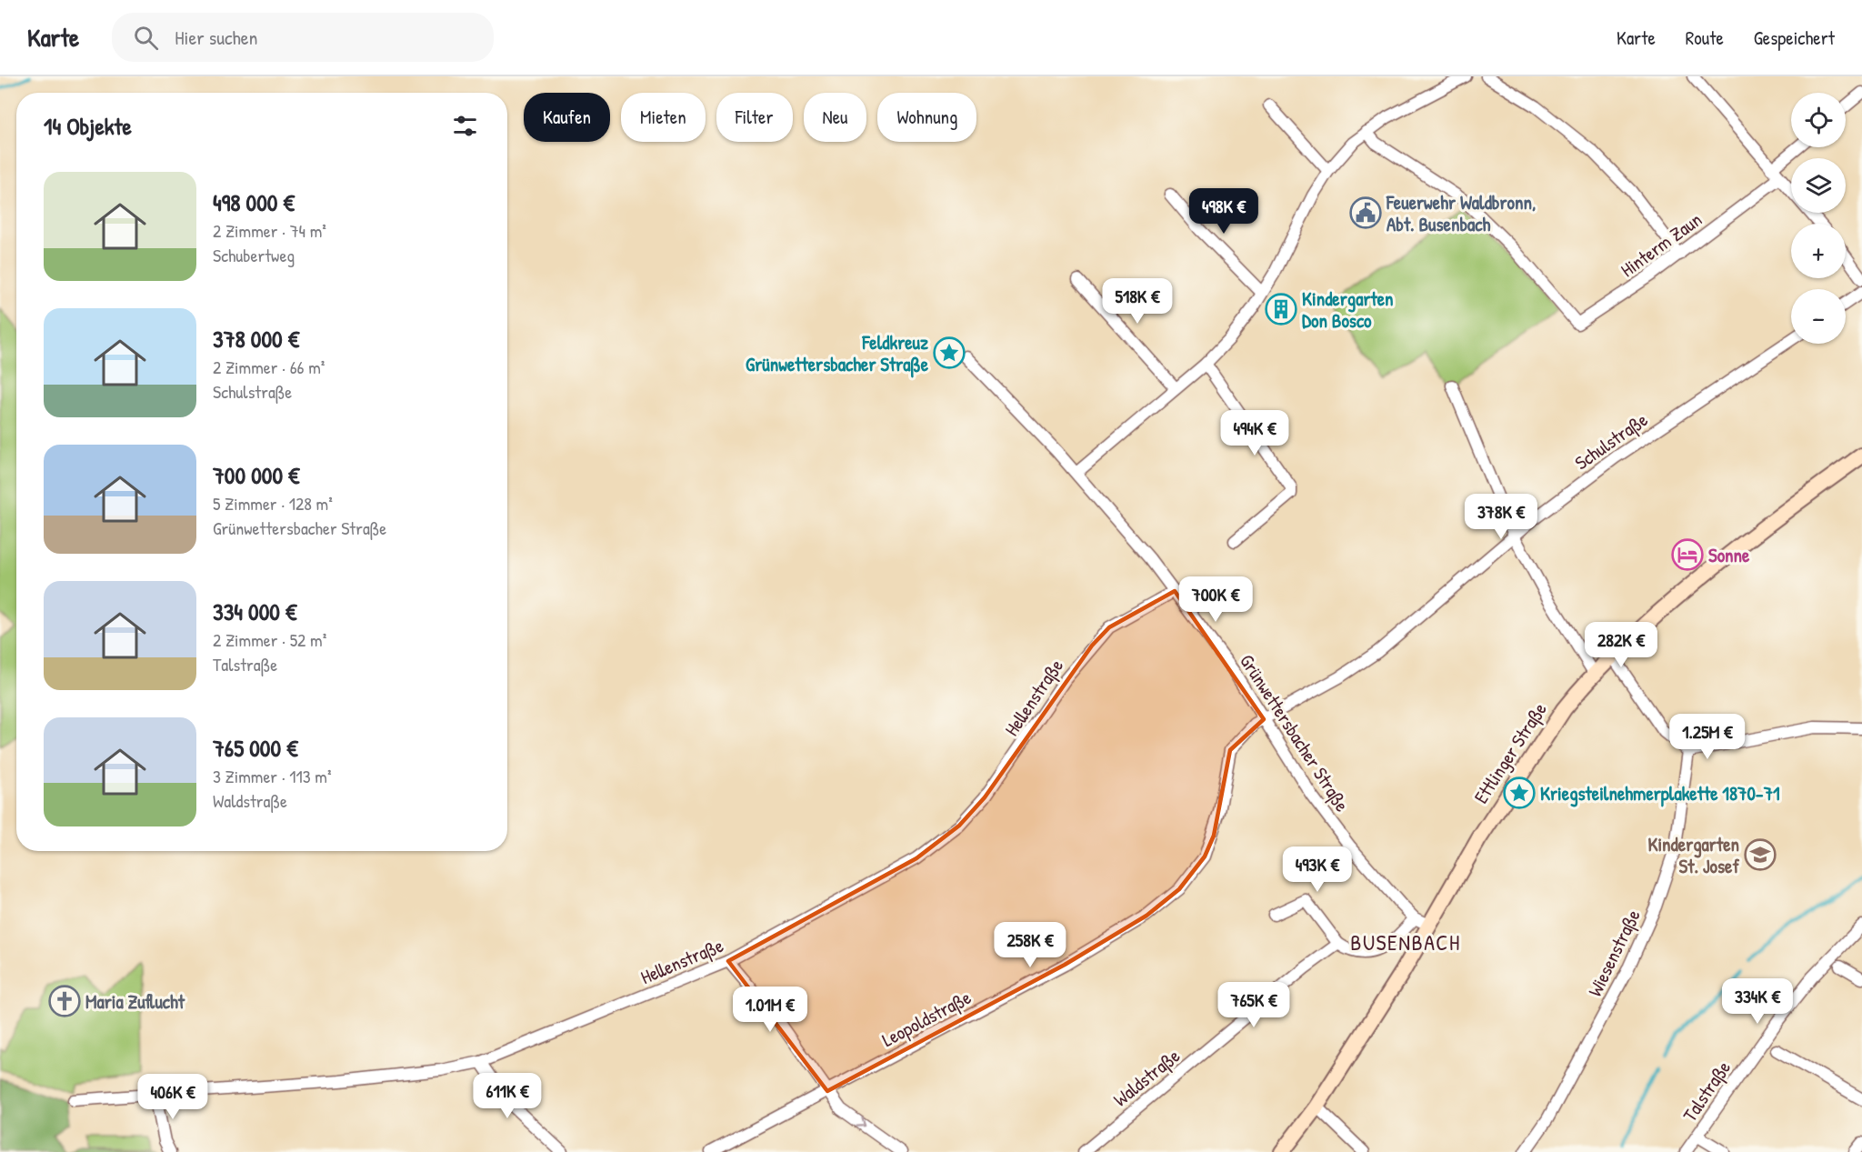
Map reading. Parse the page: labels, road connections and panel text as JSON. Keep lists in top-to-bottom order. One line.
{"streets":{"main road":["Ettlinger Straße"],"street":["Hinterm Zaun","Schulstraße","Hellenstraße","Grünwettersbacher Straße","Wiesenstraße","Leopoldstraße","Waldstraße","Talstraße"]},"crossings":[["Schulstraße","Grünwettersbacher Straße"],["Schulstraße","Leopoldstraße"],["Hellenstraße","Grünwettersbacher Straße"],["Grünwettersbacher Straße","Ettlinger Straße"],["Grünwettersbacher Straße","Leopoldstraße"]],"districts":["BUSENBACH"],"places":{"public building":["Feuerwehr Waldbronn, Abt. Busenbach"],"building":["Kindergarten Don Bosco"],"place":["Feldkreuz Grünwettersbacher Straße","Kriegsteilnehmerplakette 1870–71"],"hotel":["Sonne"],"school or university":["Kindergarten St. Josef"],"church":["Maria Zuflucht"]},"page":{"header":"Karte","search":"Hier suchen","nav":["Karte","Route","Gespeichert"],"map_buttons":["+","−"],"chip":["Kaufen","Mieten","Filter","Neu","Wohnung"],"heading":"14 Objekte","list":[{"name":"498 000 €","note":"2 Zimmer · 74 m² · Schubertweg"},{"name":"378 000 €","note":"2 Zimmer · 66 m² · Schulstraße"},{"name":"700 000 €","note":"5 Zimmer · 128 m² · Grünwettersbacher Straße"},{"name":"334 000 €","note":"2 Zimmer · 52 m² · Talstraße"},{"name":"765 000 €","note":"3 Zimmer · 113 m² · Waldstraße"}],"price":["498K €","518K €","494K €","378K €","700K €","282K €","1.25M €","493K €","258K €","334K €","765K €","1.01M €","611K €","406K €"]}}
